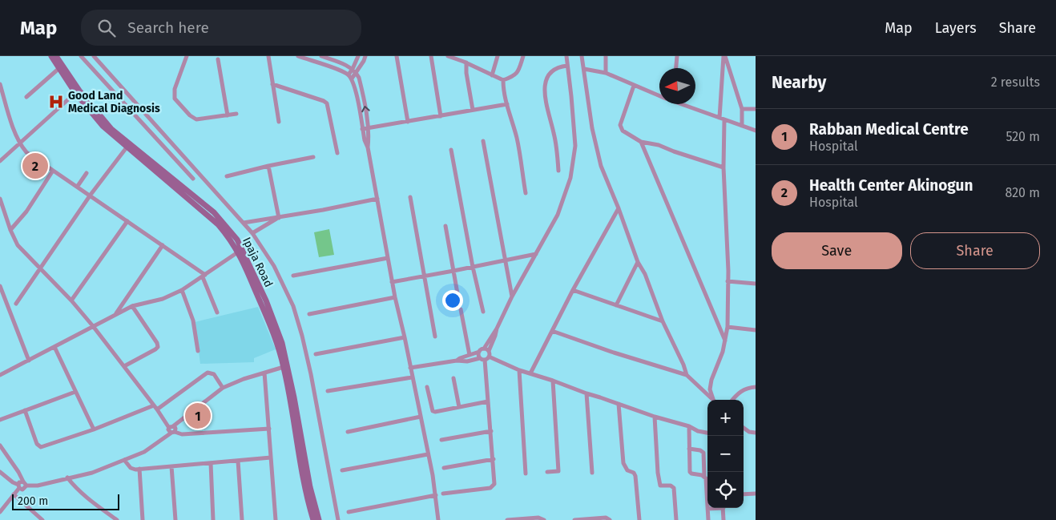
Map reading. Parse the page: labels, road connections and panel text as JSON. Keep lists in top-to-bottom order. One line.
{"streets":{"main road":["Ipaja Road"]},"places":{"hospital":["Good Land Medical Diagnosis"]},"scale_bar":"200 m","north":"left","page":{"header":"Map","search":"Search here","nav":["Map","Layers","Share"],"heading":["Nearby","2 results"],"list":[{"mark":"1","name":"Rabban Medical Centre","note":"Hospital","value":"520 m"},{"mark":"2","name":"Health Center Akinogun","note":"Hospital","value":"820 m"}],"pins":["2","1"],"buttons":["Save","Share"],"map_buttons":["+","−"],"scale":"200 m"}}
